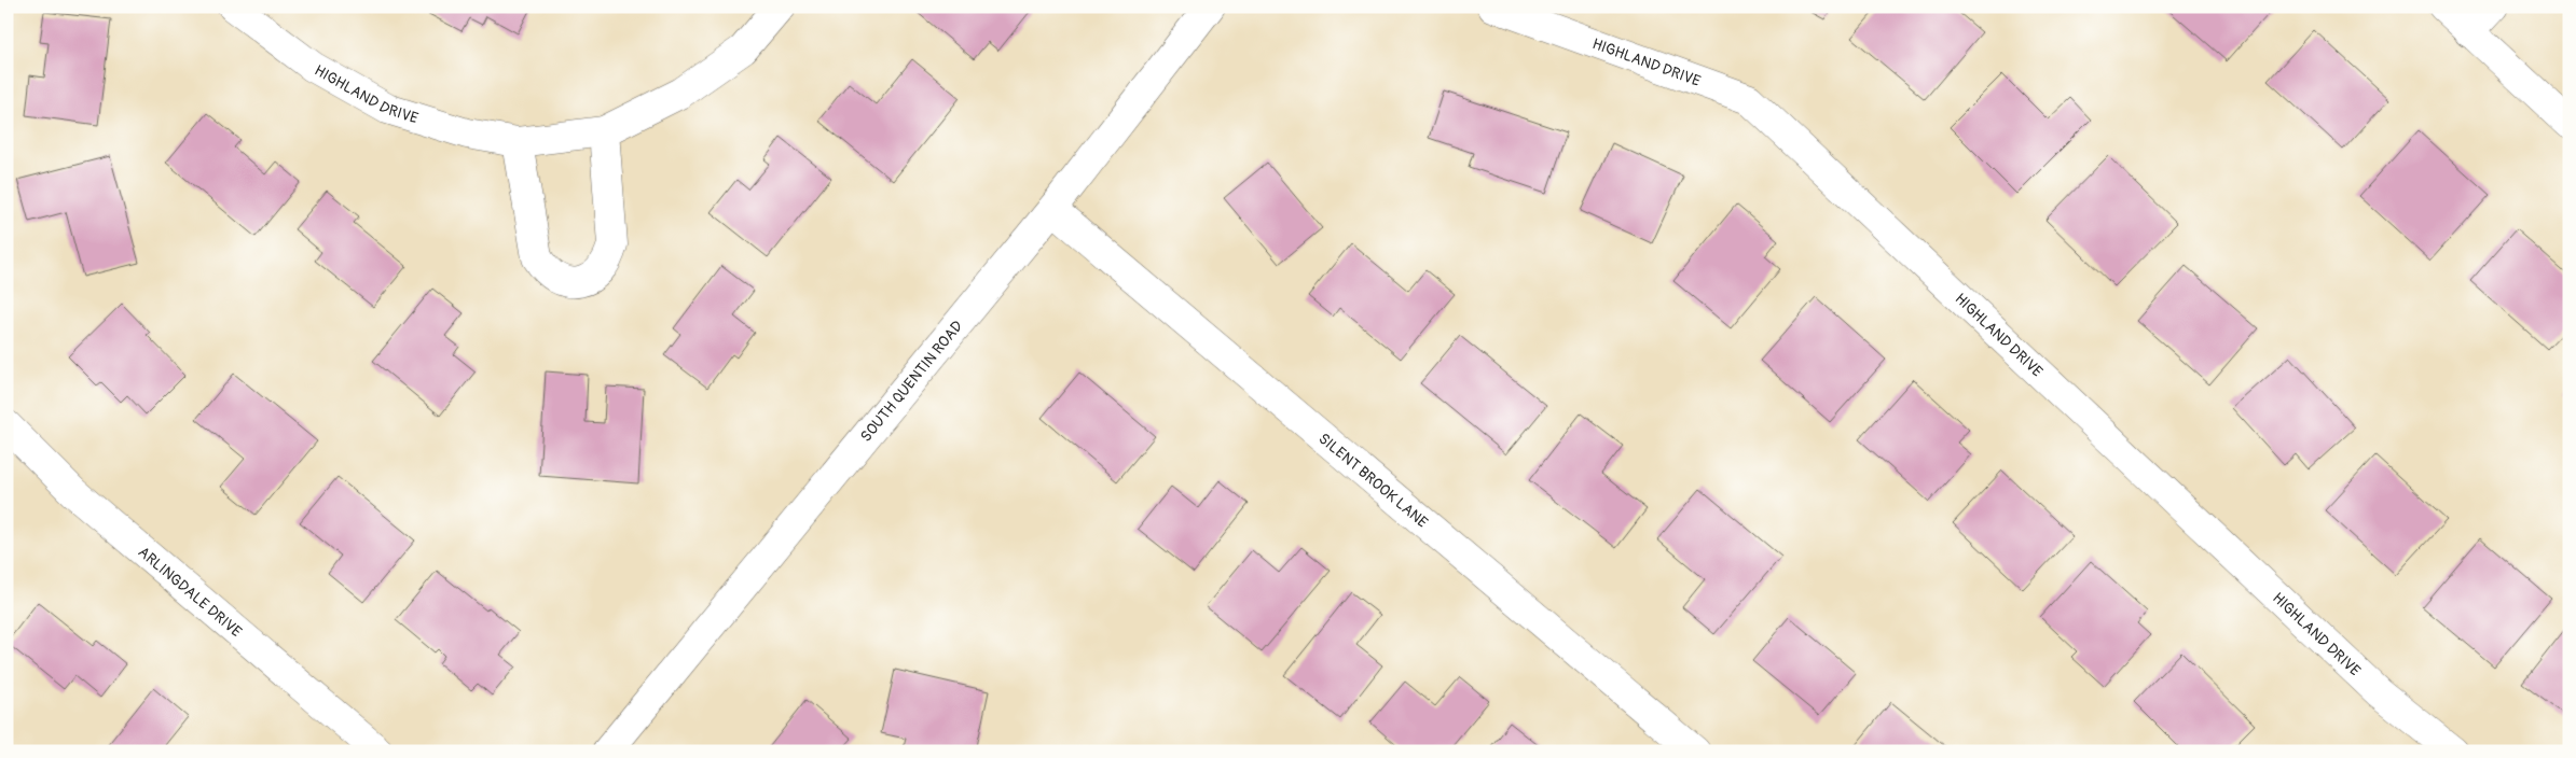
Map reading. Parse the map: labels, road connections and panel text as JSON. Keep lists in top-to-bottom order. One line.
{"streets":{"street":["HIGHLAND DRIVE","SOUTH QUENTIN ROAD","SILENT BROOK LANE","ARLINGDALE DRIVE"]},"crossings":[["SOUTH QUENTIN ROAD","SILENT BROOK LANE"]]}
